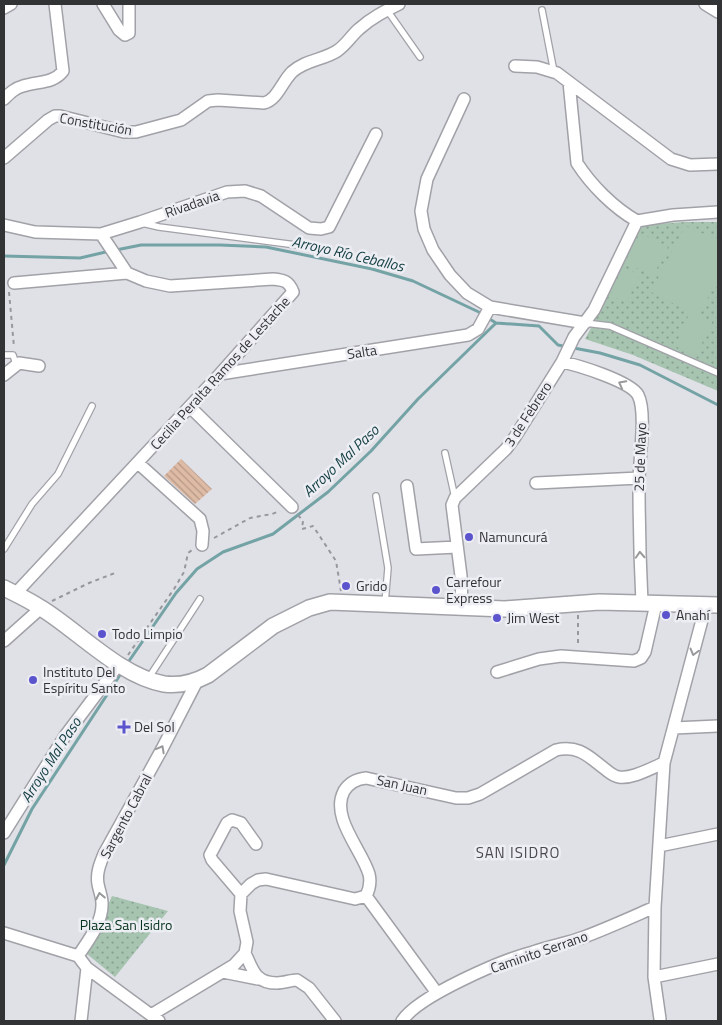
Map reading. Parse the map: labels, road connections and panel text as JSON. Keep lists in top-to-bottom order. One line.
{"streets":{"street":["Constitución","Rivadavia","Salta","Cecilia Peralta Ramos de Lestache","3 de Febrero","25 de Mayo","San Juan","Sargento Cabral","Caminito Serrano"]},"crossings":[["Salta","Cecilia Peralta Ramos de Lestache"],["3 de Febrero","25 de Mayo"]],"one_way":["25 de Mayo"],"districts":["SAN ISIDRO"],"water":["Arroyo Río Ceballos","Arroyo Mal Paso"],"parks":["Plaza San Isidro"],"places":{"other":["Namuncurá","Grido","Carrefour Express","Anahí","Jim West","Todo Limpio","Instituto Del Espíritu Santo"],"health":["Del Sol"]}}
